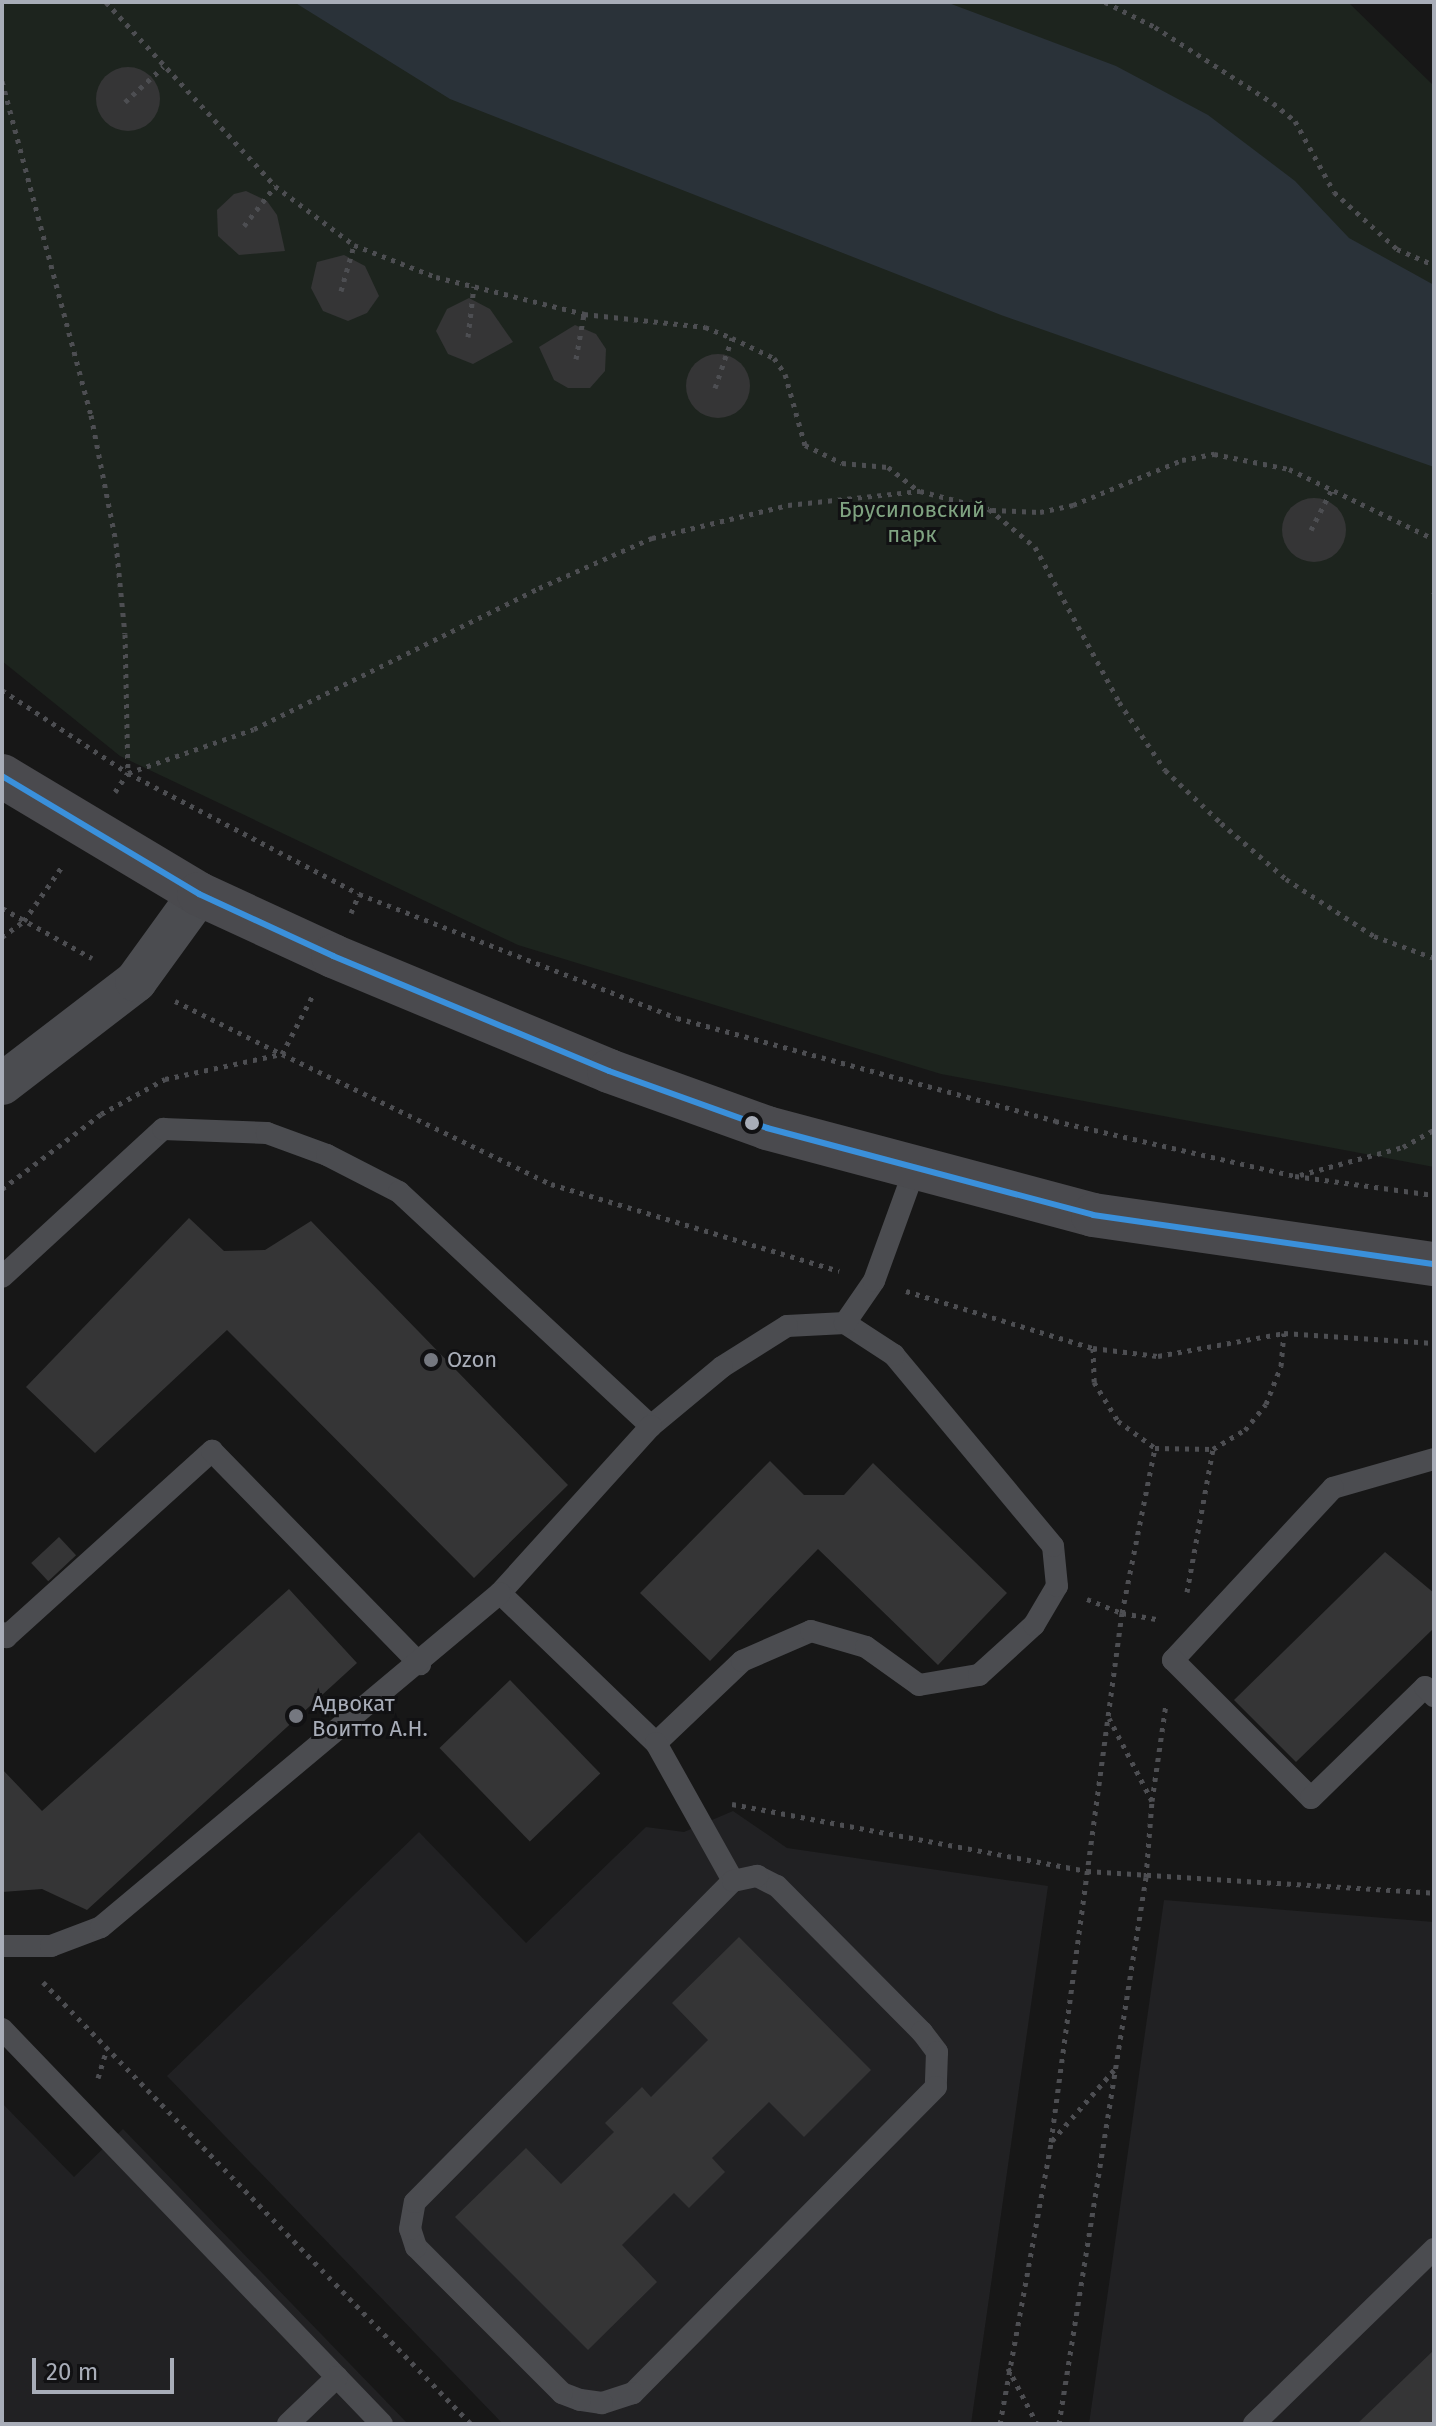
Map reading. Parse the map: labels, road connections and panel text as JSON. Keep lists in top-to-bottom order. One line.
{"parks":["Брусиловский парк"],"places":["Ozon","Адвокат Воитто А.Н."],"scale_bar":"20 m"}
